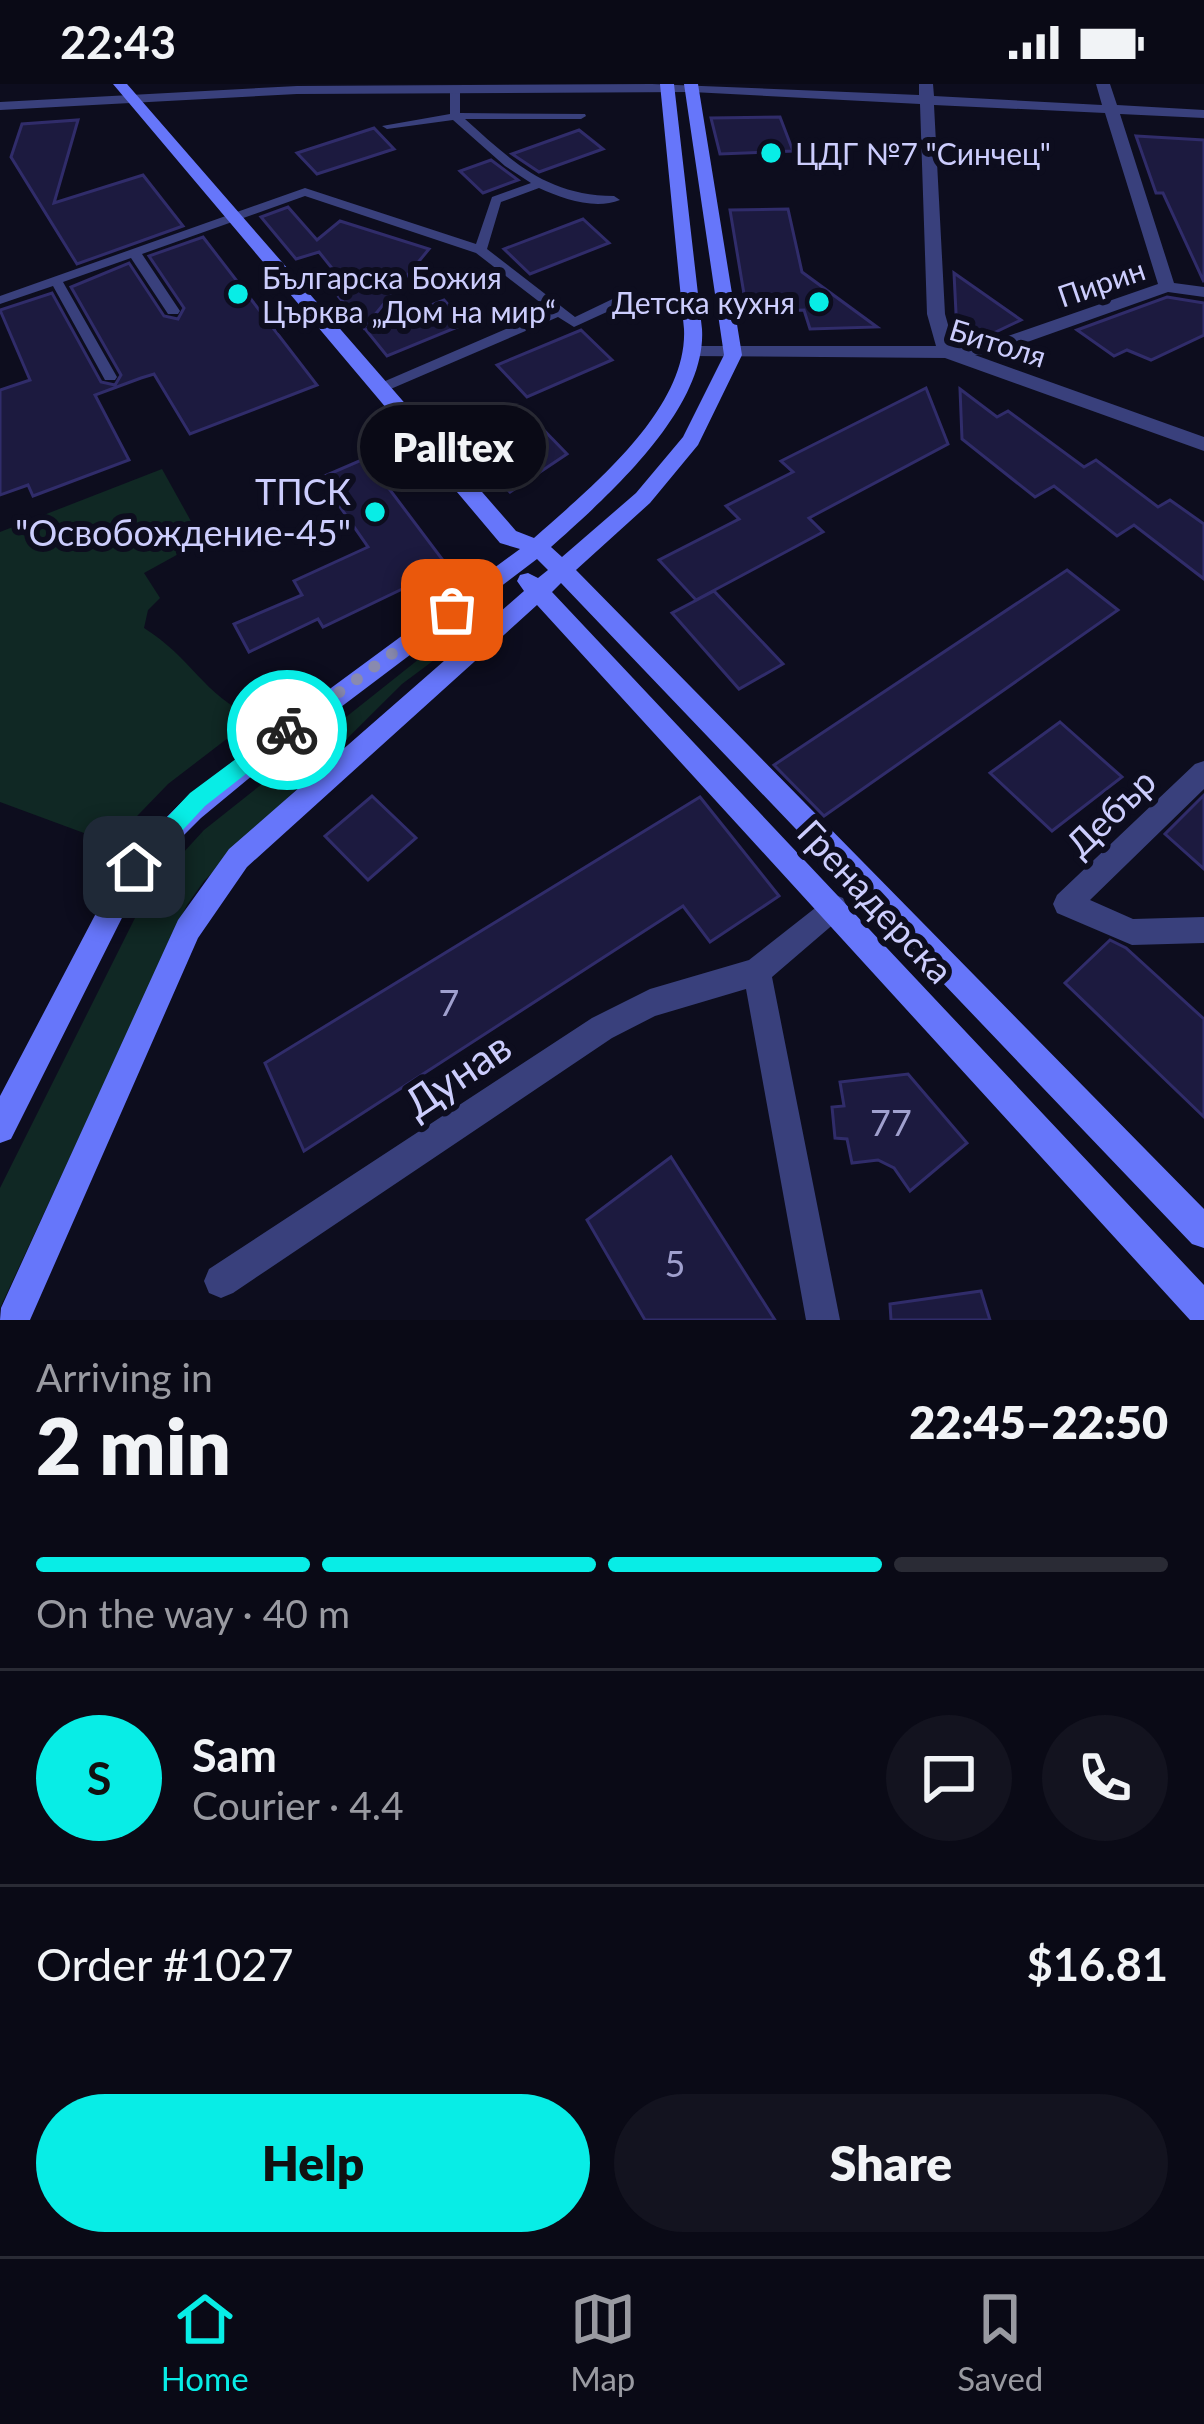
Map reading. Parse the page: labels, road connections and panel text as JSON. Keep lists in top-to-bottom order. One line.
{"streets":{"main road":["Гренадерска"],"street":["Пирин","Битоля","Дебър","Дунав"]},"crossings":[["Пирин","Битоля"]],"places":["ЦДГ №7 \"Синчец\"","Българска Божия Църква „Дом на мир“","Детска кухня","ТПСК \"Освобождение-45\"","Palltex"],"house_numbers":["7","77","5"],"page":{"status":"22:43","bubble":"Palltex","heading":["2 min","Arriving in","22:45–22:50"],"panel":["Sam","Courier · 4.4","Order #1027","$16.81"],"bar":"On the way · 40 m","round":"S","buttons":["Help","Share"],"tabs":["Home","Map","Saved"]}}
